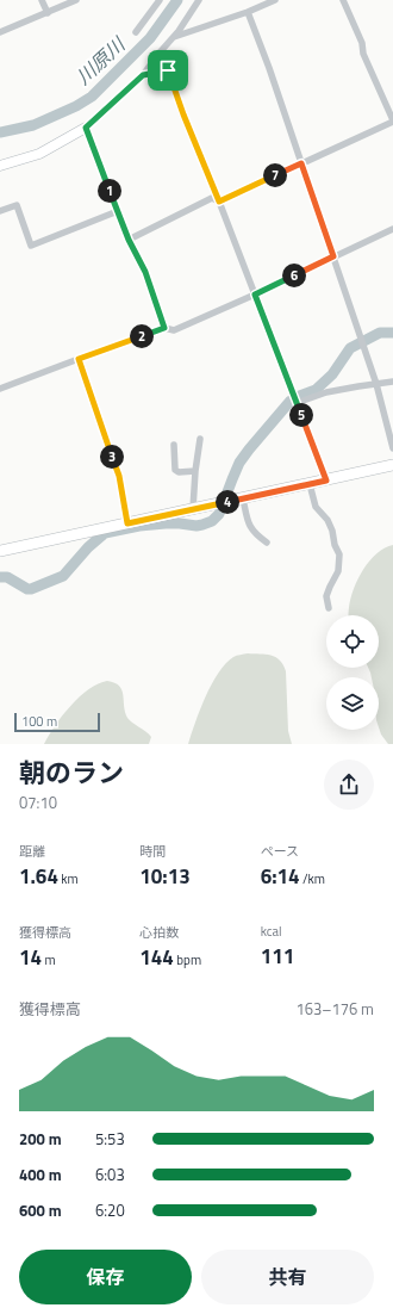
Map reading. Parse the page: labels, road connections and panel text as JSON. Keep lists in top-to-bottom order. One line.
{"water":["川原川"],"scale_bar":"100 m","page":{"pins":["7","1","6","2","5","3","4"],"scale":"100 m","heading":["朝のラン","07:10"],"stats":[["距離","1.64 km"],["時間","10:13"],["ペース","6:14 /km"],["獲得標高","14 m"],["心拍数","144 bpm"],["kcal","111"]],"chart":["獲得標高","163–176 m"],"list":[{"name":"200 m","note":"5:53"},{"name":"400 m","note":"6:03"},{"name":"600 m","note":"6:20"}],"buttons":["保存","共有"]}}
